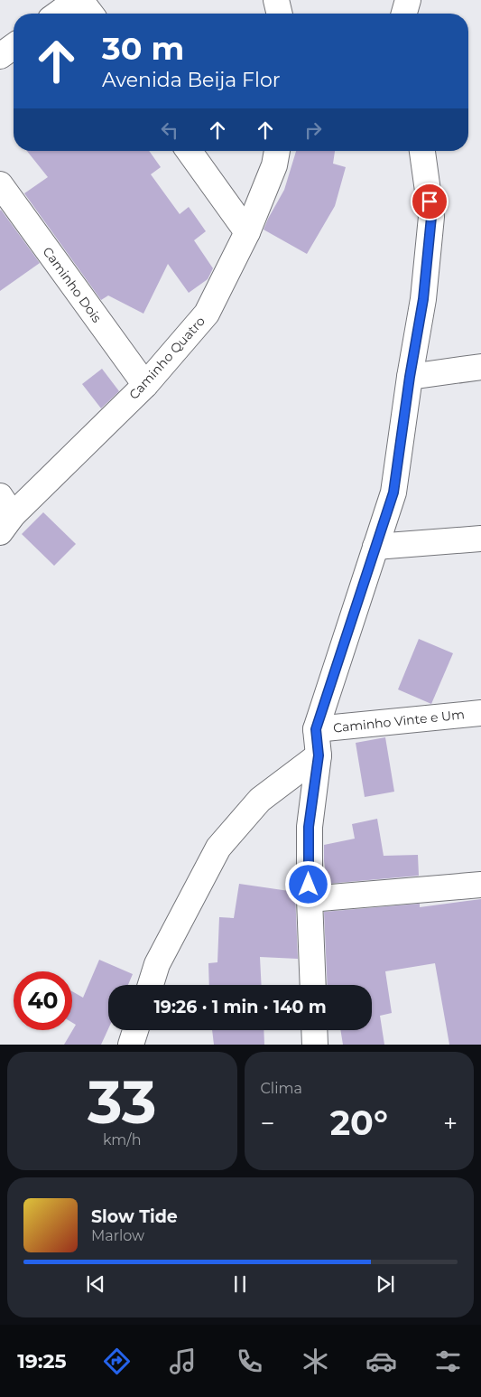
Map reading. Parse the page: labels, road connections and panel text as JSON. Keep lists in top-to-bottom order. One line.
{"streets":{"street":["Caminho Dois","Caminho Quatro","Caminho Vinte e Um"]},"crossings":[["Caminho Dois","Caminho Quatro"]],"page":{"turn":["30 m","Avenida Beija Flor"],"limit":"40","trip":"19:26 · 1 min · 140 m","tile":[["33","km/h"],"Clima"],"heat":["−","20°","+"],"song":["Slow Tide","Marlow"],"tabs":"19:25"}}
